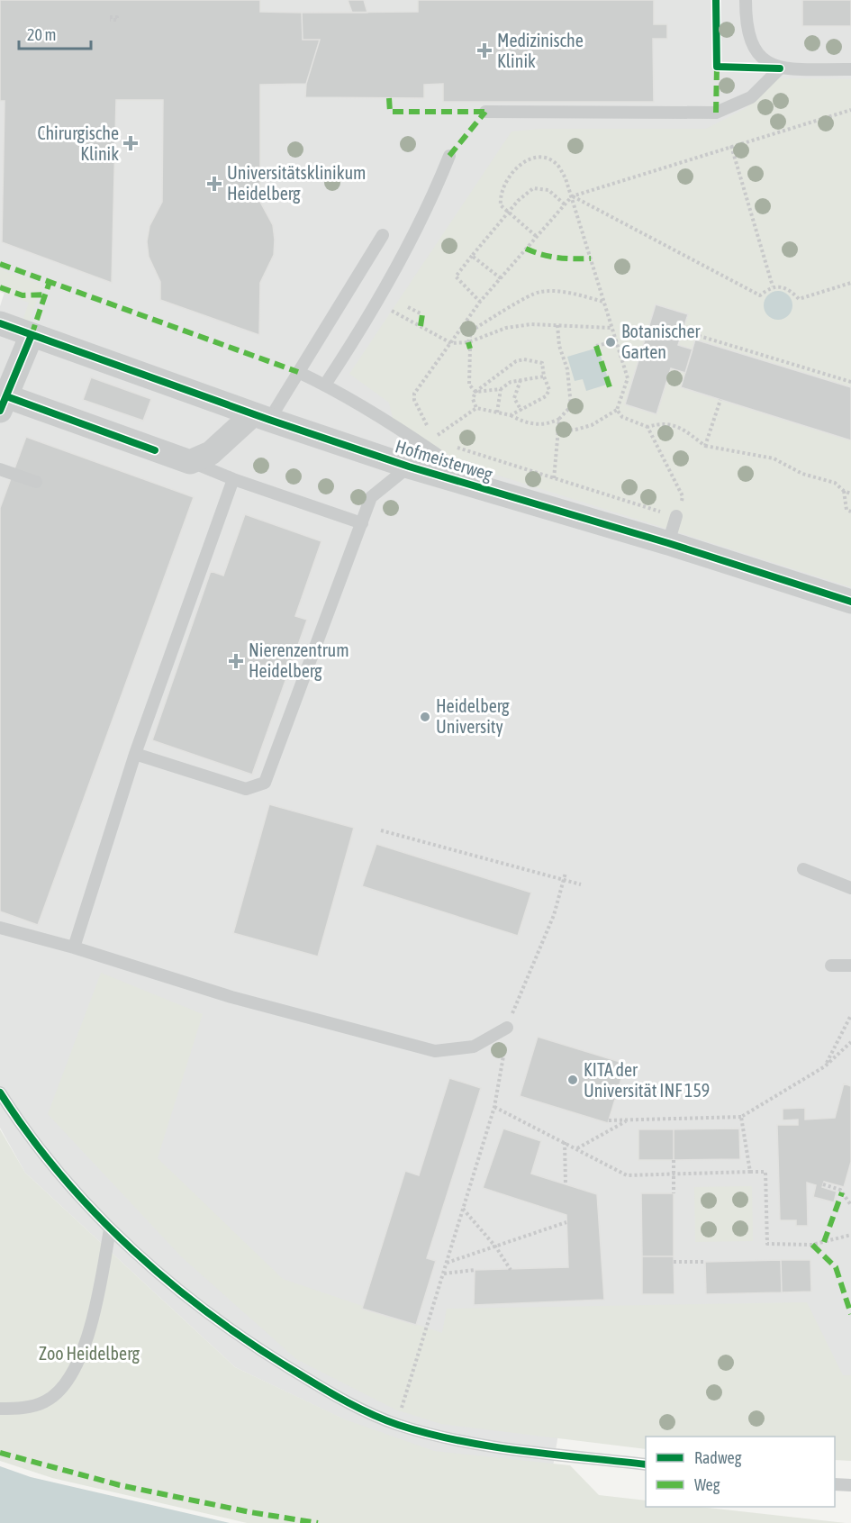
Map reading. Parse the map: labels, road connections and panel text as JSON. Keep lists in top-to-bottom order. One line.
{"streets":{"street":["Hofmeisterweg"]},"parks":["Zoo Heidelberg"],"places":{"health":["Medizinische Klinik","Chirurgische Klinik","Universitätsklinikum Heidelberg","Nierenzentrum Heidelberg"],"other":["Botanischer Garten","Heidelberg University","KITA der Universität INF 159"]},"legend":["Radweg","Weg"],"scale_bar":"20 m"}
